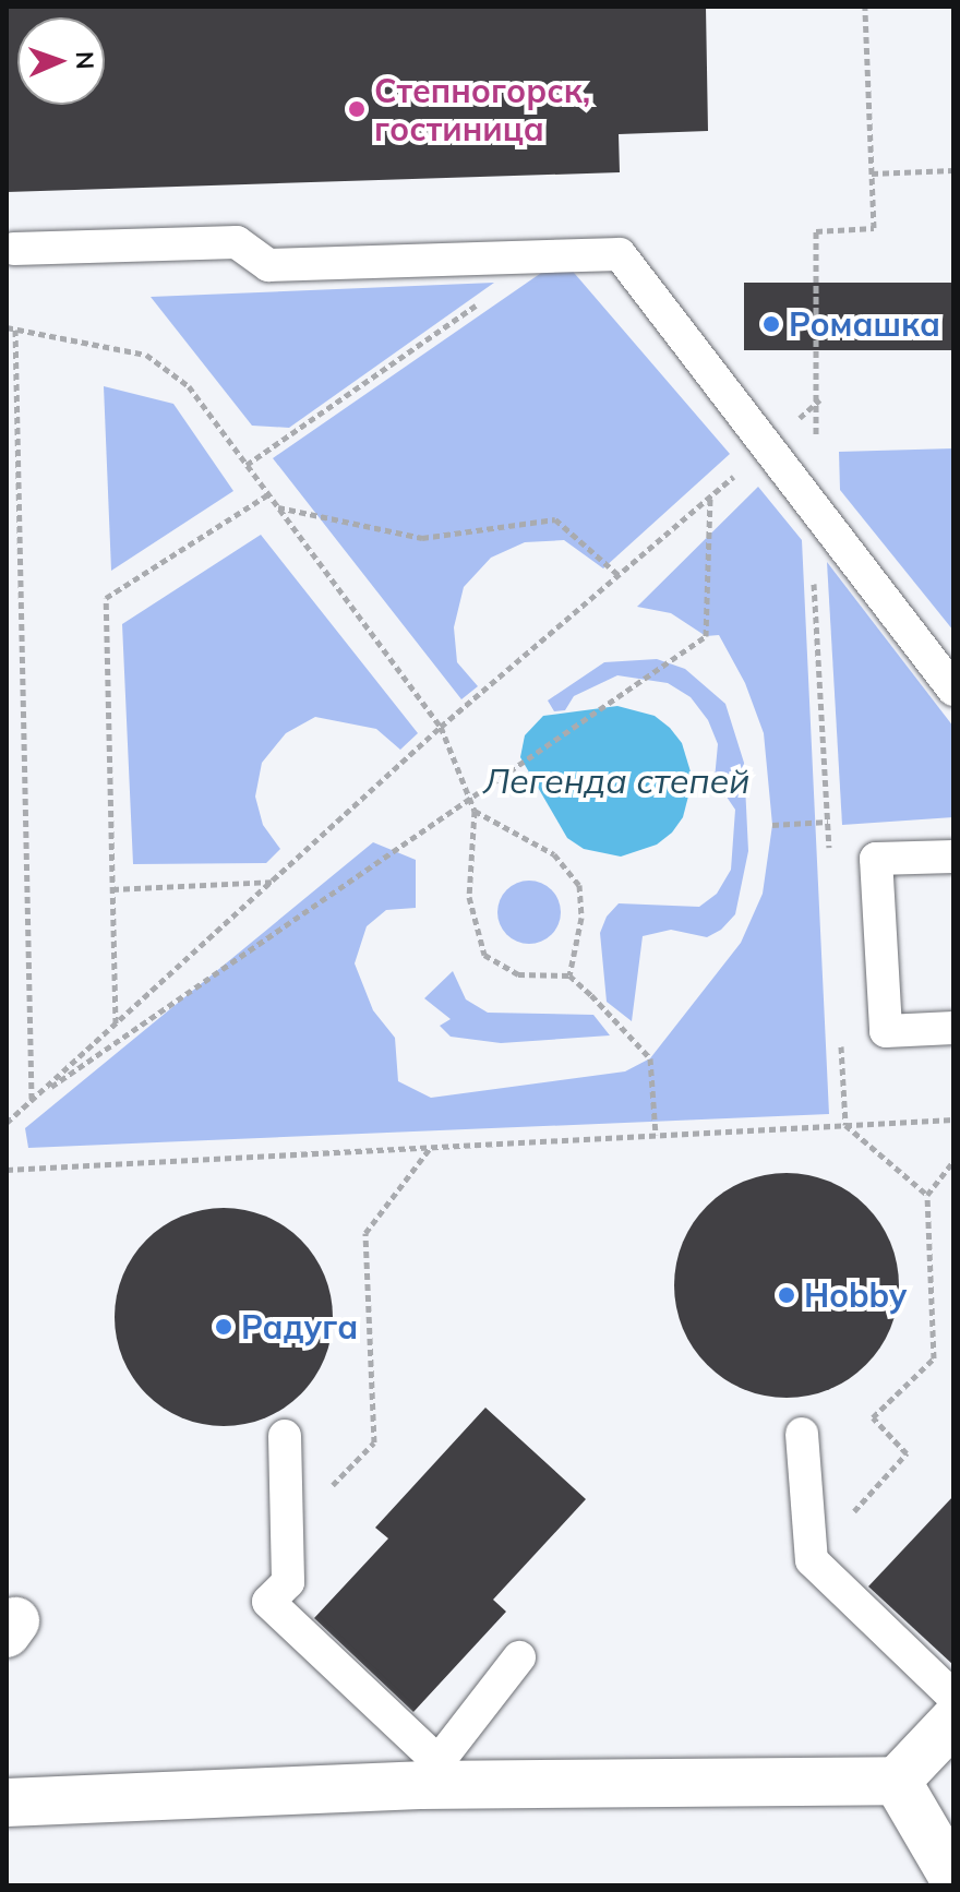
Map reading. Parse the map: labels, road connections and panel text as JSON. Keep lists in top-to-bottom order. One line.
{"water":["Легенда степей"],"places":["Степногорск, гостиница","Ромашка","Hobby","Радуга"],"north":"right"}
